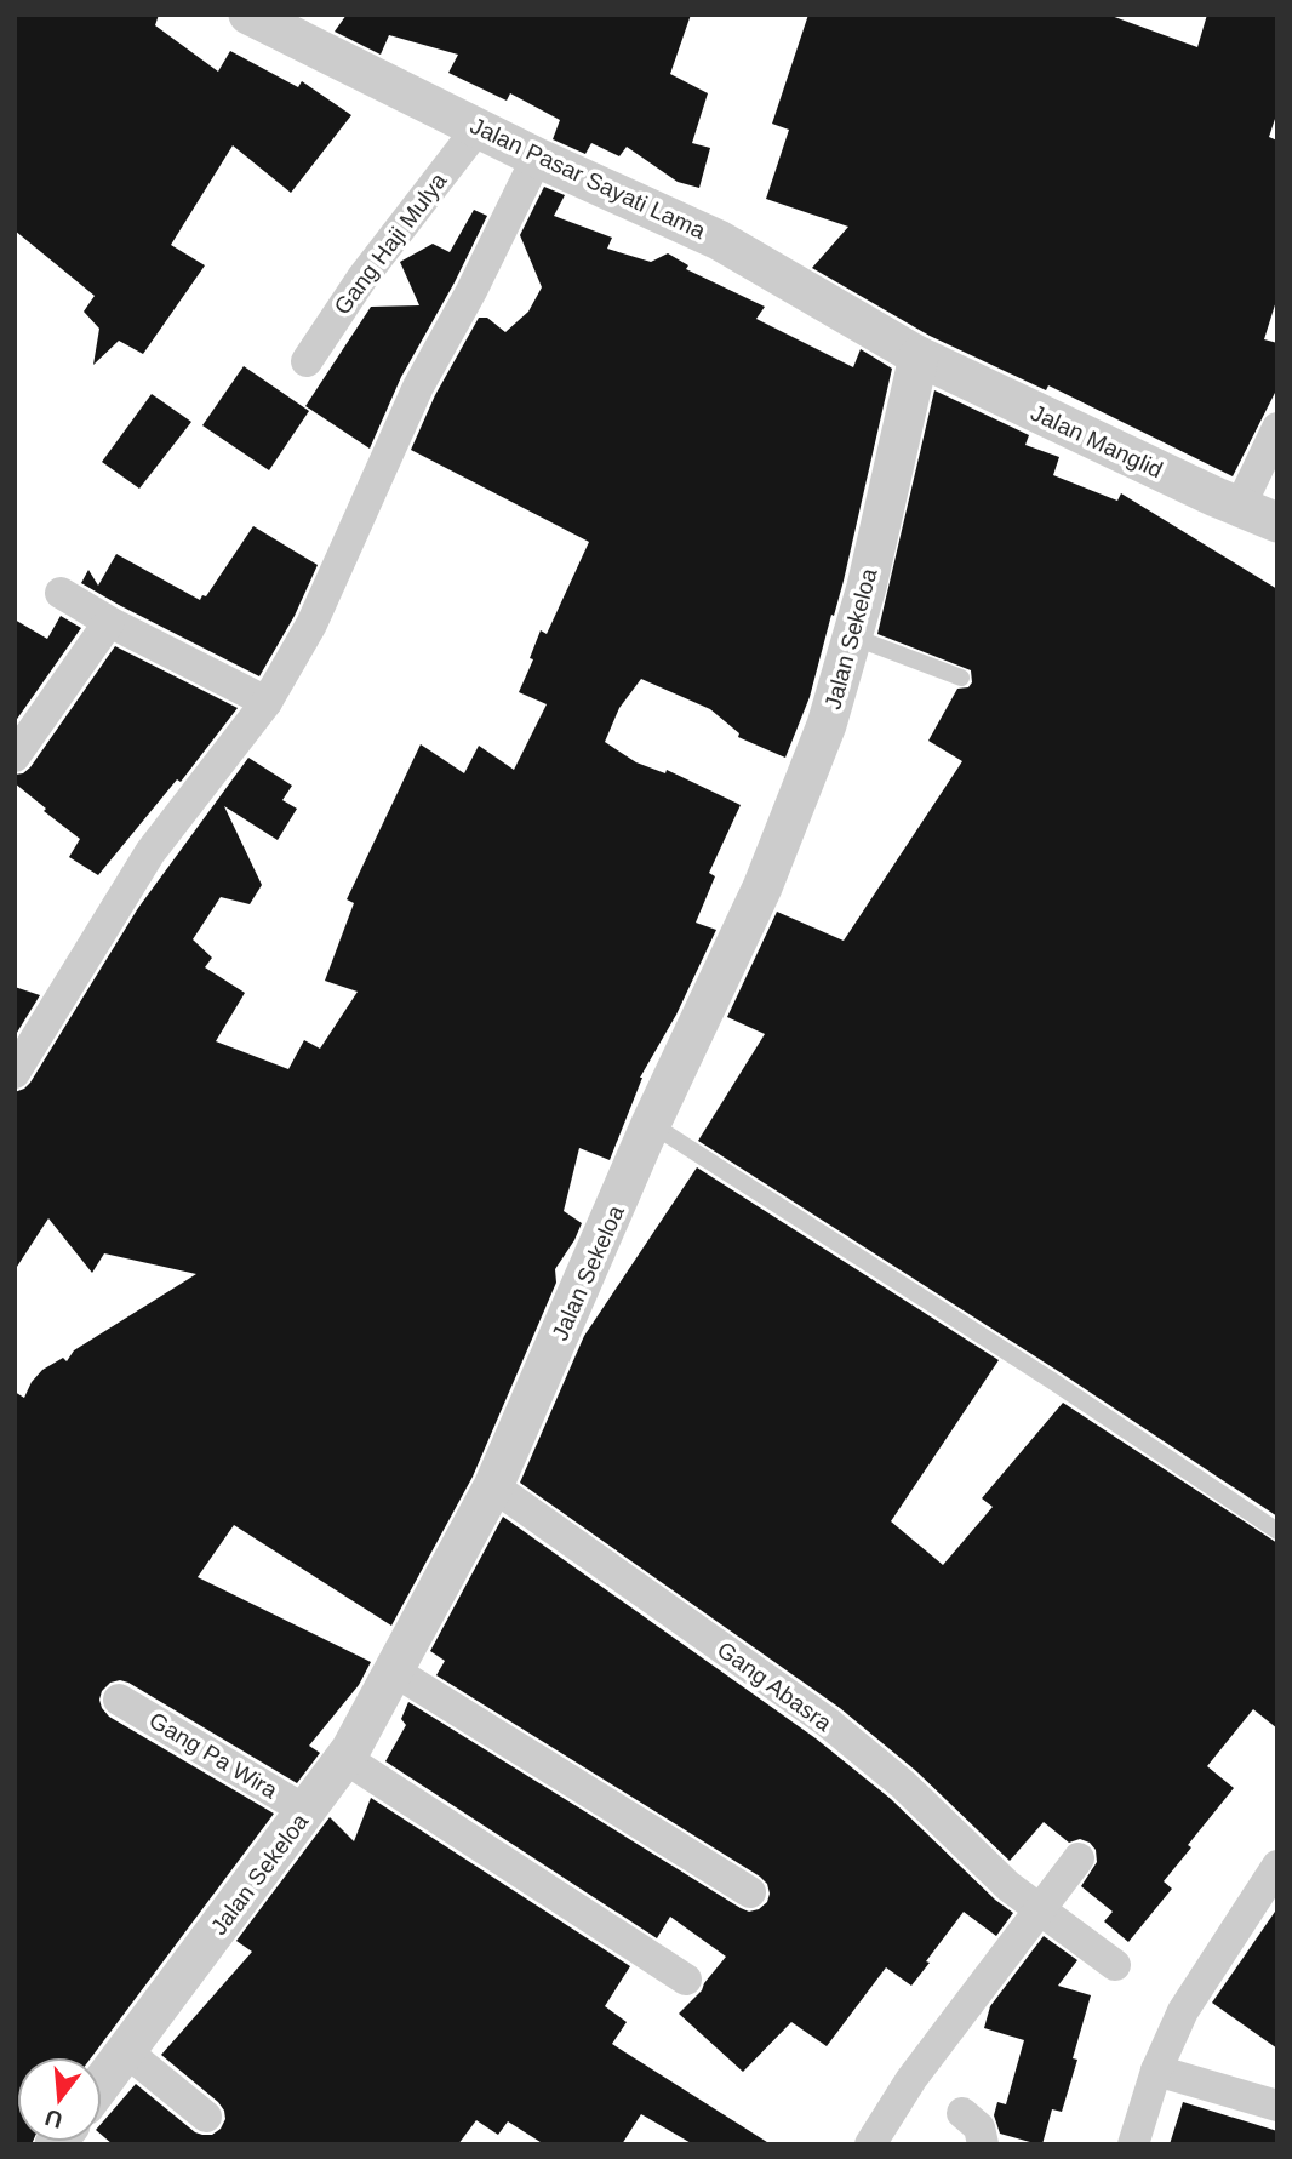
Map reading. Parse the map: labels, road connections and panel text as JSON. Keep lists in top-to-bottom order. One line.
{"streets":{"street":["Jalan Pasar Sayati Lama","Gang Haji Mulya","Jalan Manglid","Jalan Sekeloa","Gang Abasra","Gang Pa Wira"]},"crossings":[["Jalan Pasar Sayati Lama","Gang Haji Mulya"],["Jalan Pasar Sayati Lama","Jalan Manglid"],["Jalan Pasar Sayati Lama","Jalan Sekeloa"],["Jalan Manglid","Jalan Sekeloa"],["Jalan Sekeloa","Gang Abasra"],["Jalan Sekeloa","Gang Pa Wira"]],"north":"bottom"}
